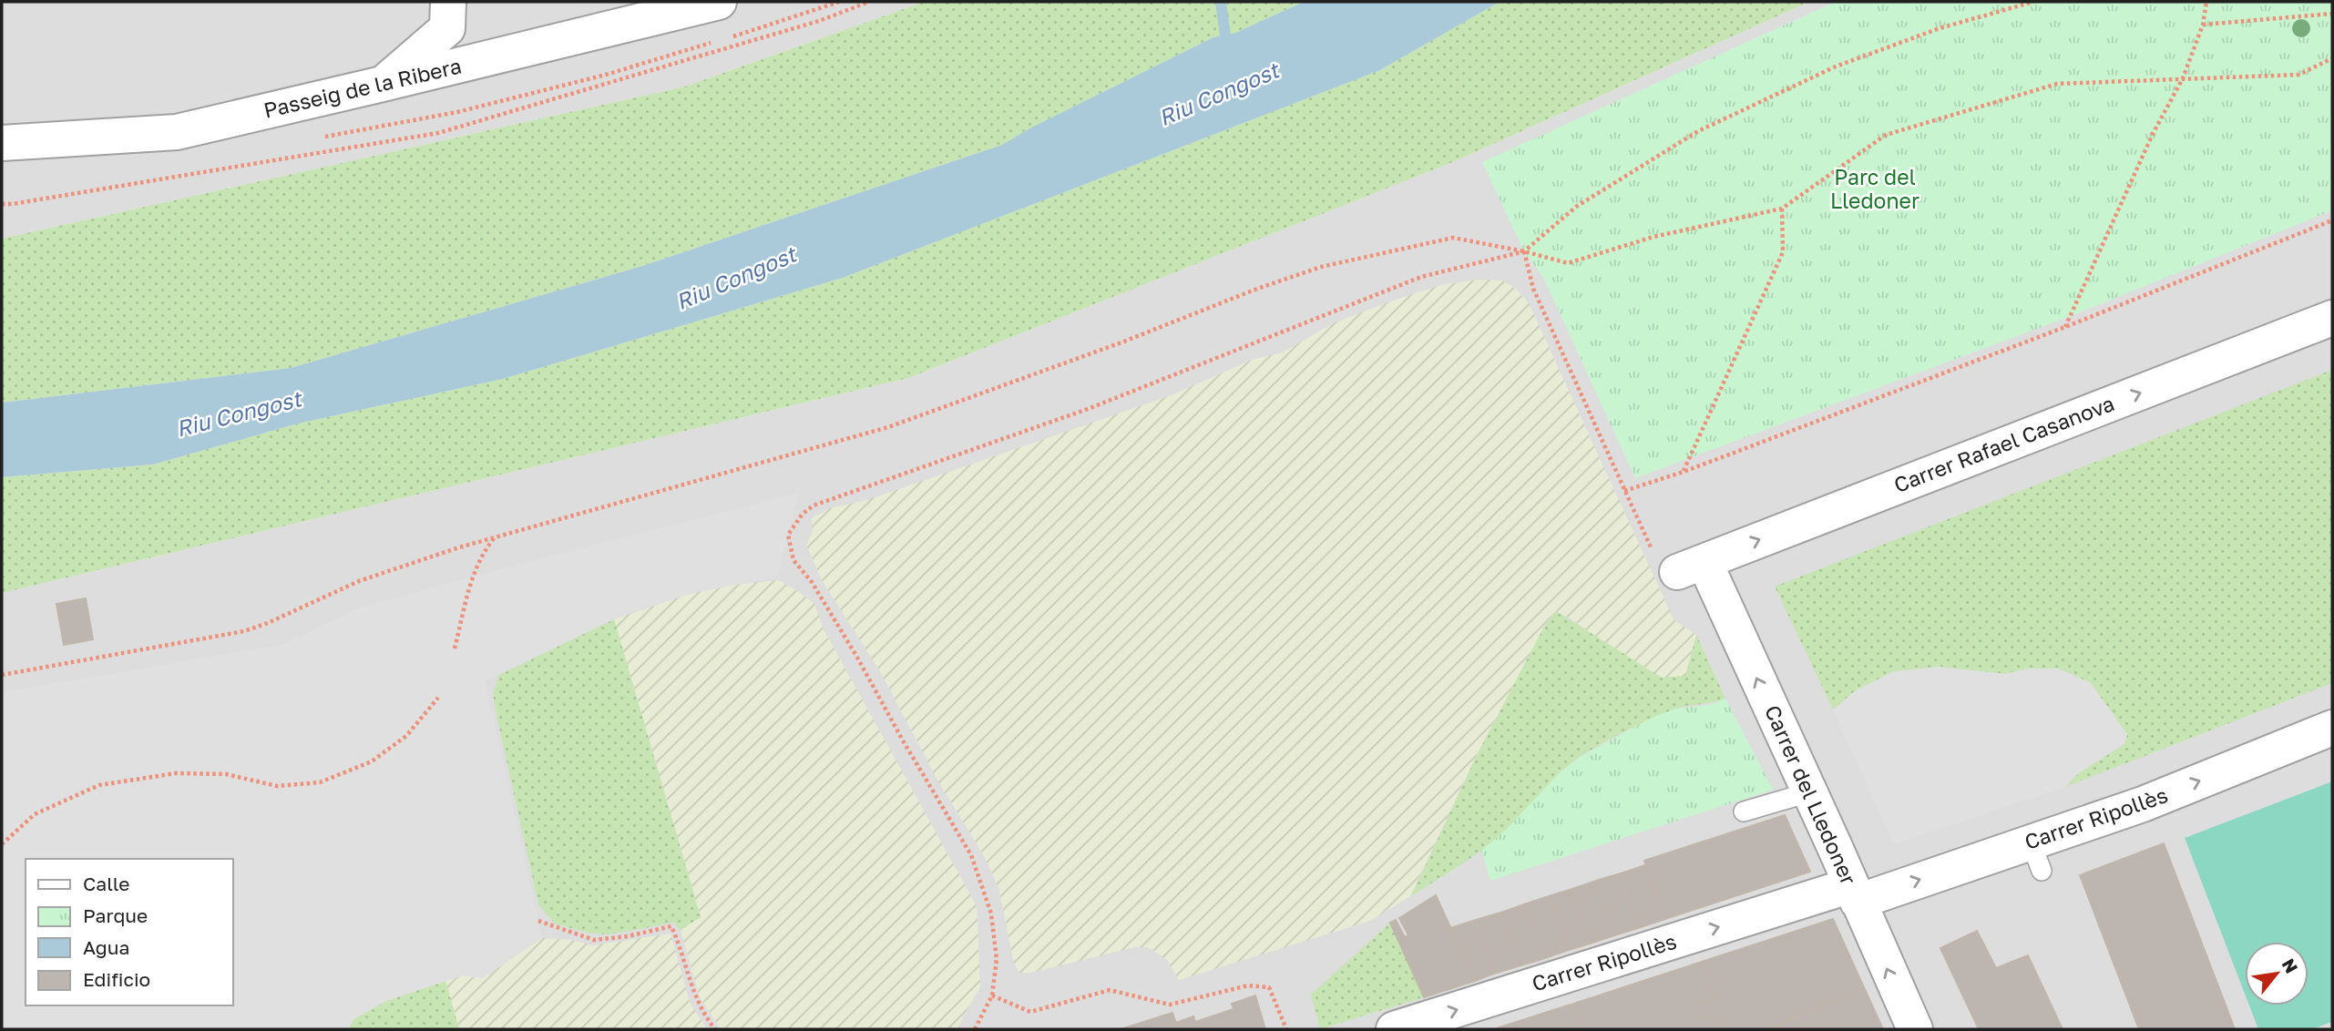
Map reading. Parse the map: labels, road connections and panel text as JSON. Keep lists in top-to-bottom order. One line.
{"streets":{"street":["Passeig de la Ribera","Carrer Rafael Casanova","Carrer del Lledoner","Carrer Ripollès"]},"crossings":[["Carrer Rafael Casanova","Carrer del Lledoner"],["Carrer del Lledoner","Carrer Ripollès"]],"one_way":["Carrer Rafael Casanova","Carrer del Lledoner","Carrer Ripollès"],"water":["Riu Congost"],"parks":["Parc del Lledoner"],"legend":["Calle","Parque","Agua","Edificio"],"north":"top right"}
